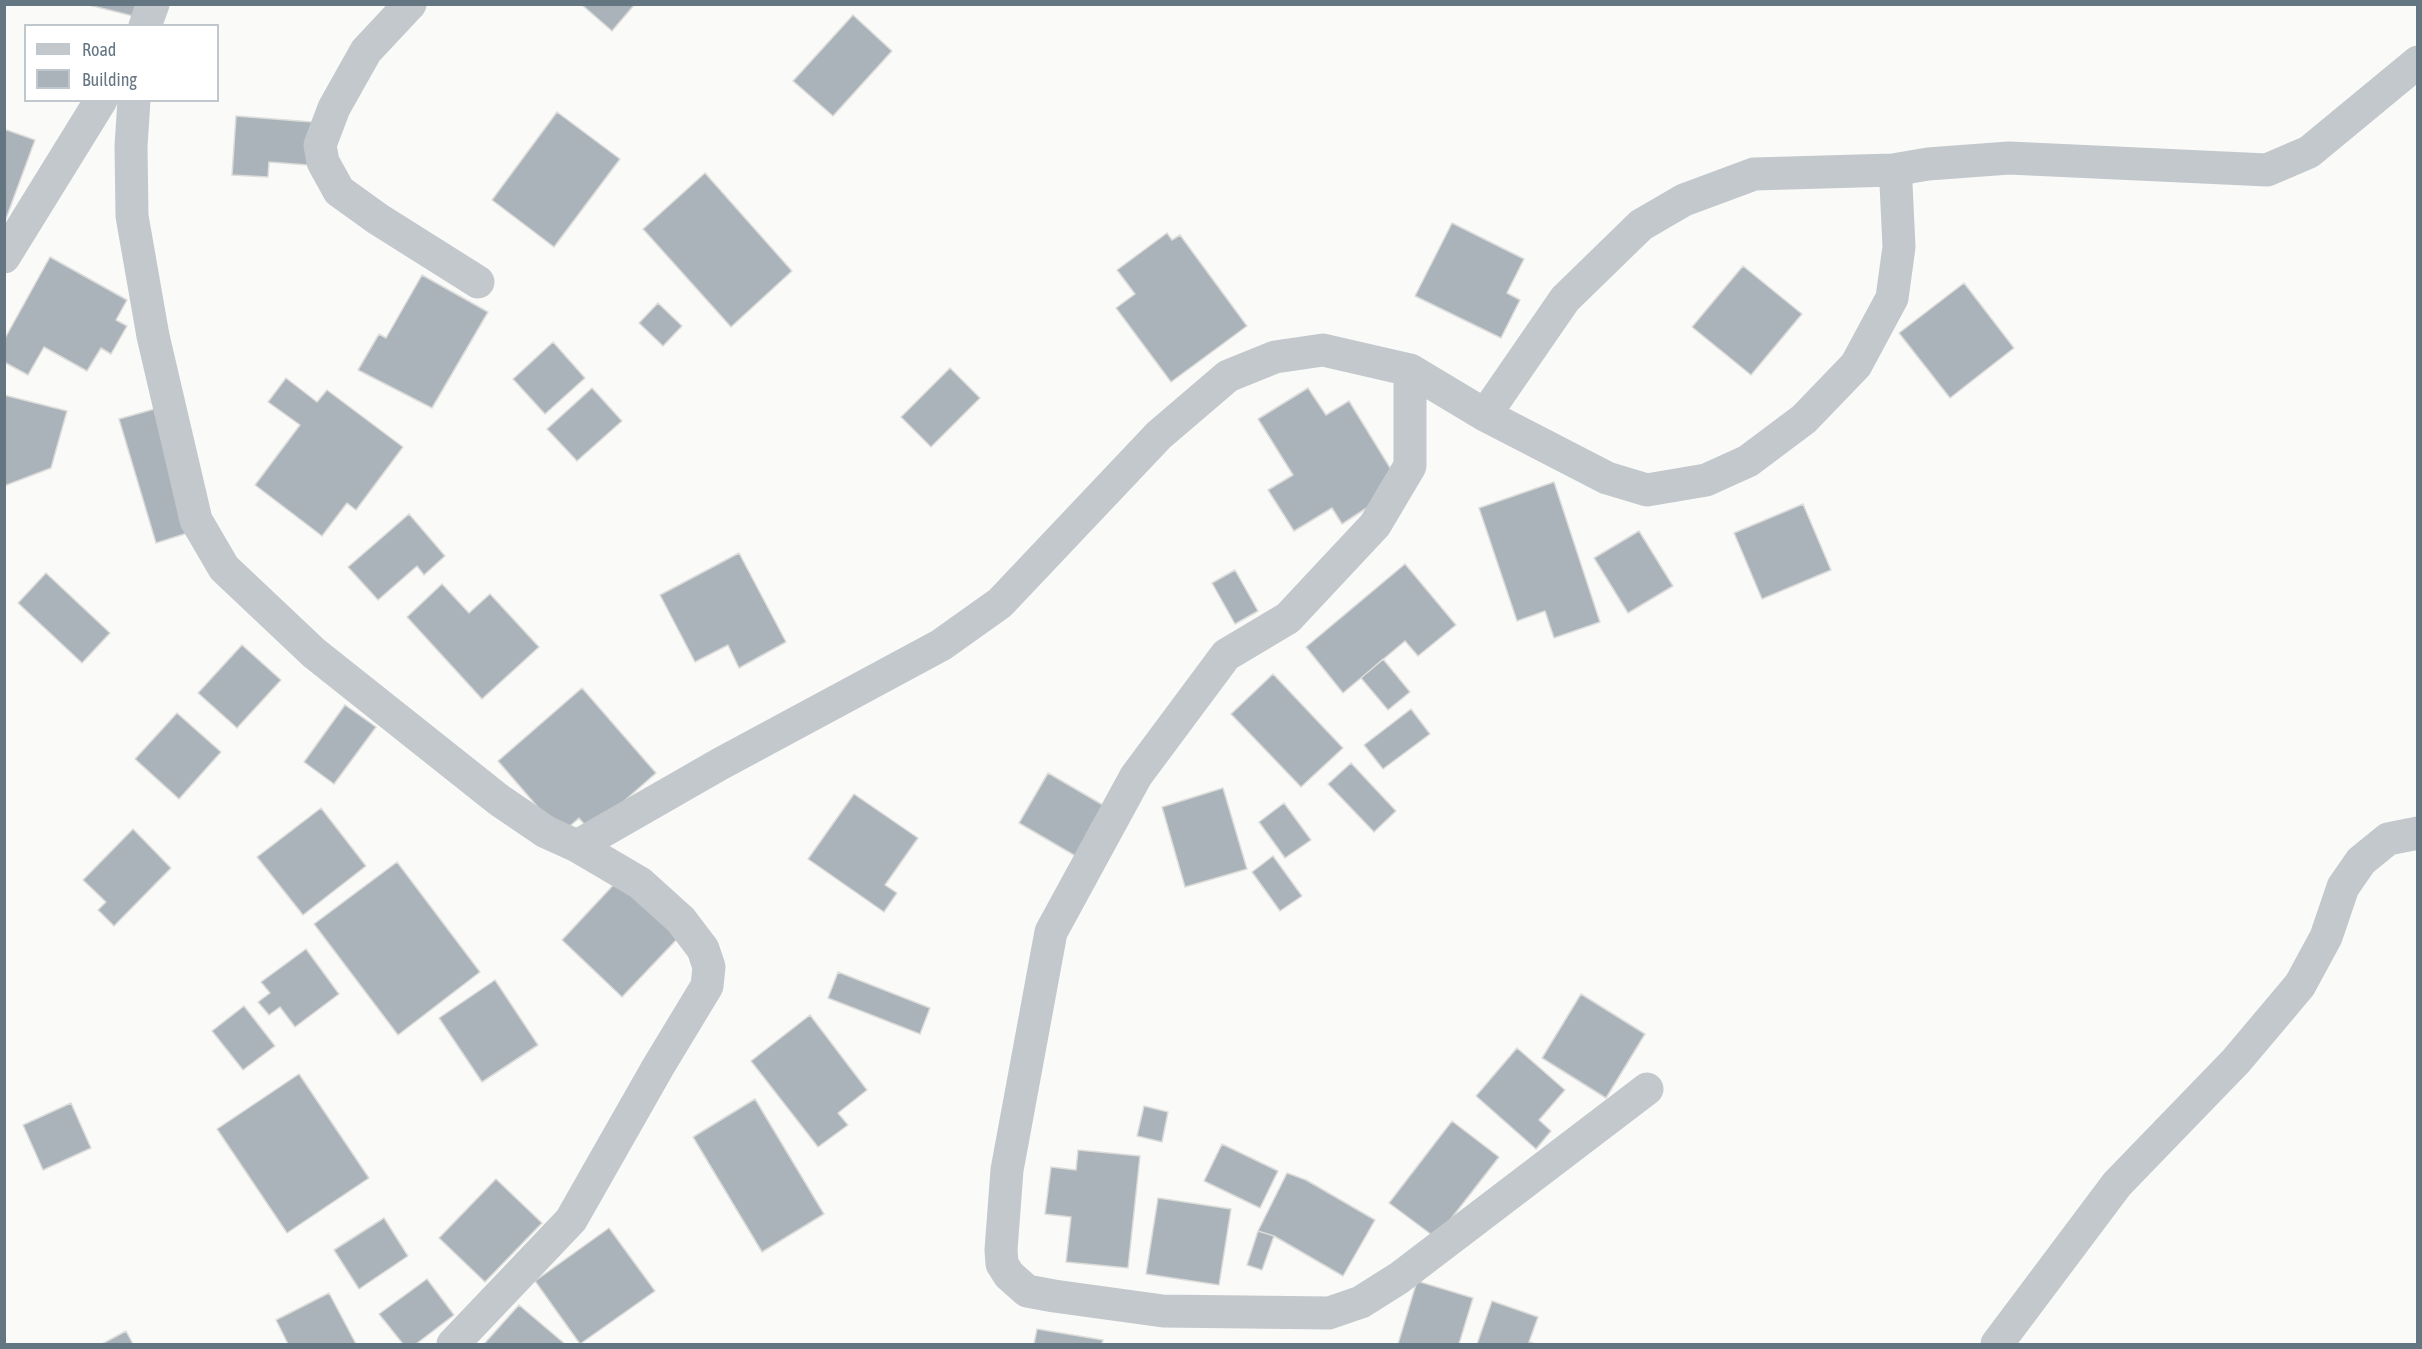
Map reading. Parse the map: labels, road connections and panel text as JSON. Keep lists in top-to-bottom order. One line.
{"legend":["Road","Building"]}
